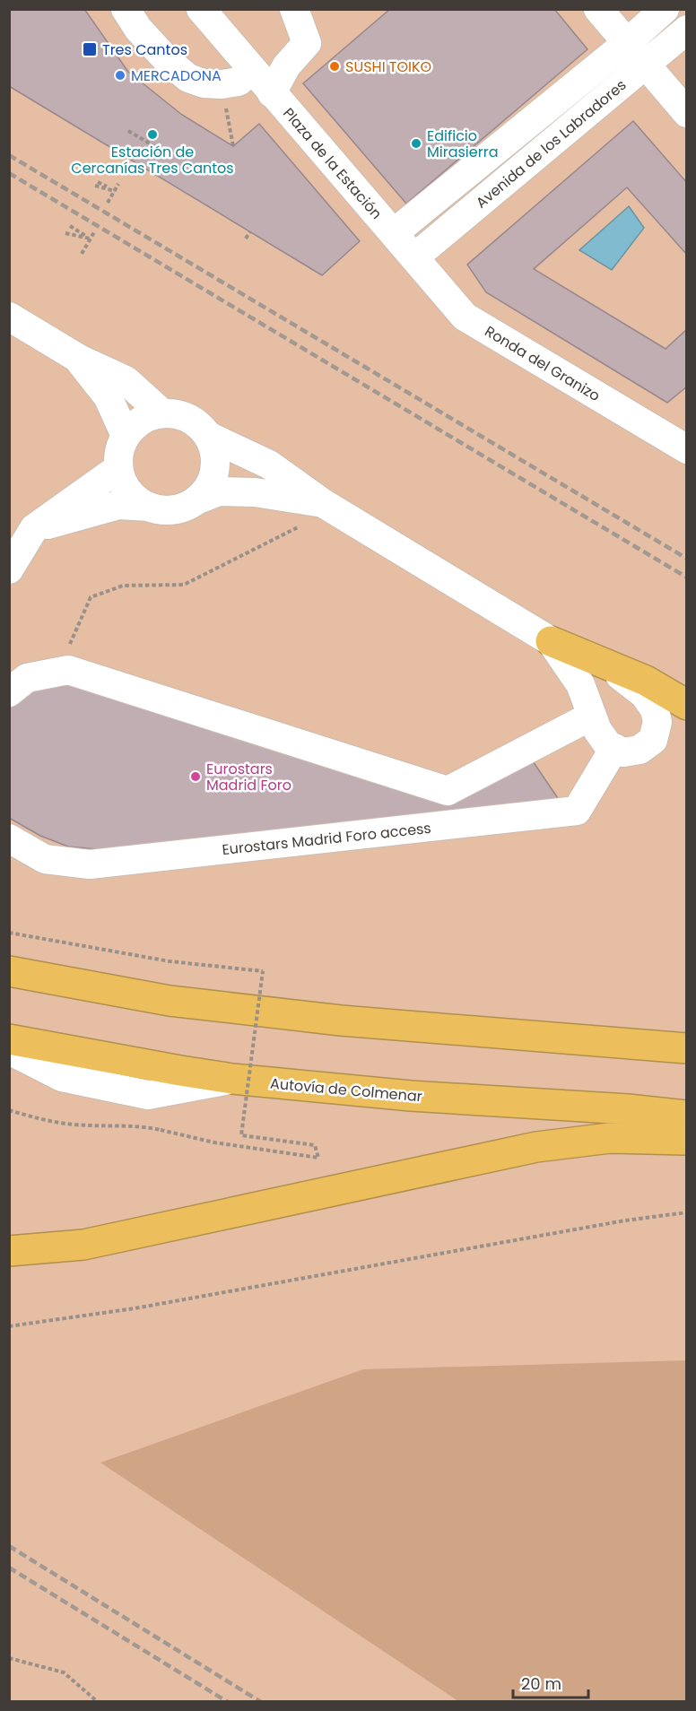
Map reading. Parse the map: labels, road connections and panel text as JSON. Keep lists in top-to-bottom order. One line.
{"streets":{"highway":["Autovía de Colmenar"],"street":["Avenida de los Labradores","Plaza de la Estación","Ronda del Granizo","Eurostars Madrid Foro access"]},"crossings":[["Avenida de los Labradores","Plaza de la Estación"],["Avenida de los Labradores","Ronda del Granizo"],["Plaza de la Estación","Ronda del Granizo"]],"places":{"transit":["Tres Cantos"],"other":["SUSHI TOIKO","MERCADONA","Estación de Cercanías Tres Cantos","Edificio Mirasierra","Eurostars Madrid Foro"]},"scale_bar":"20 m"}
